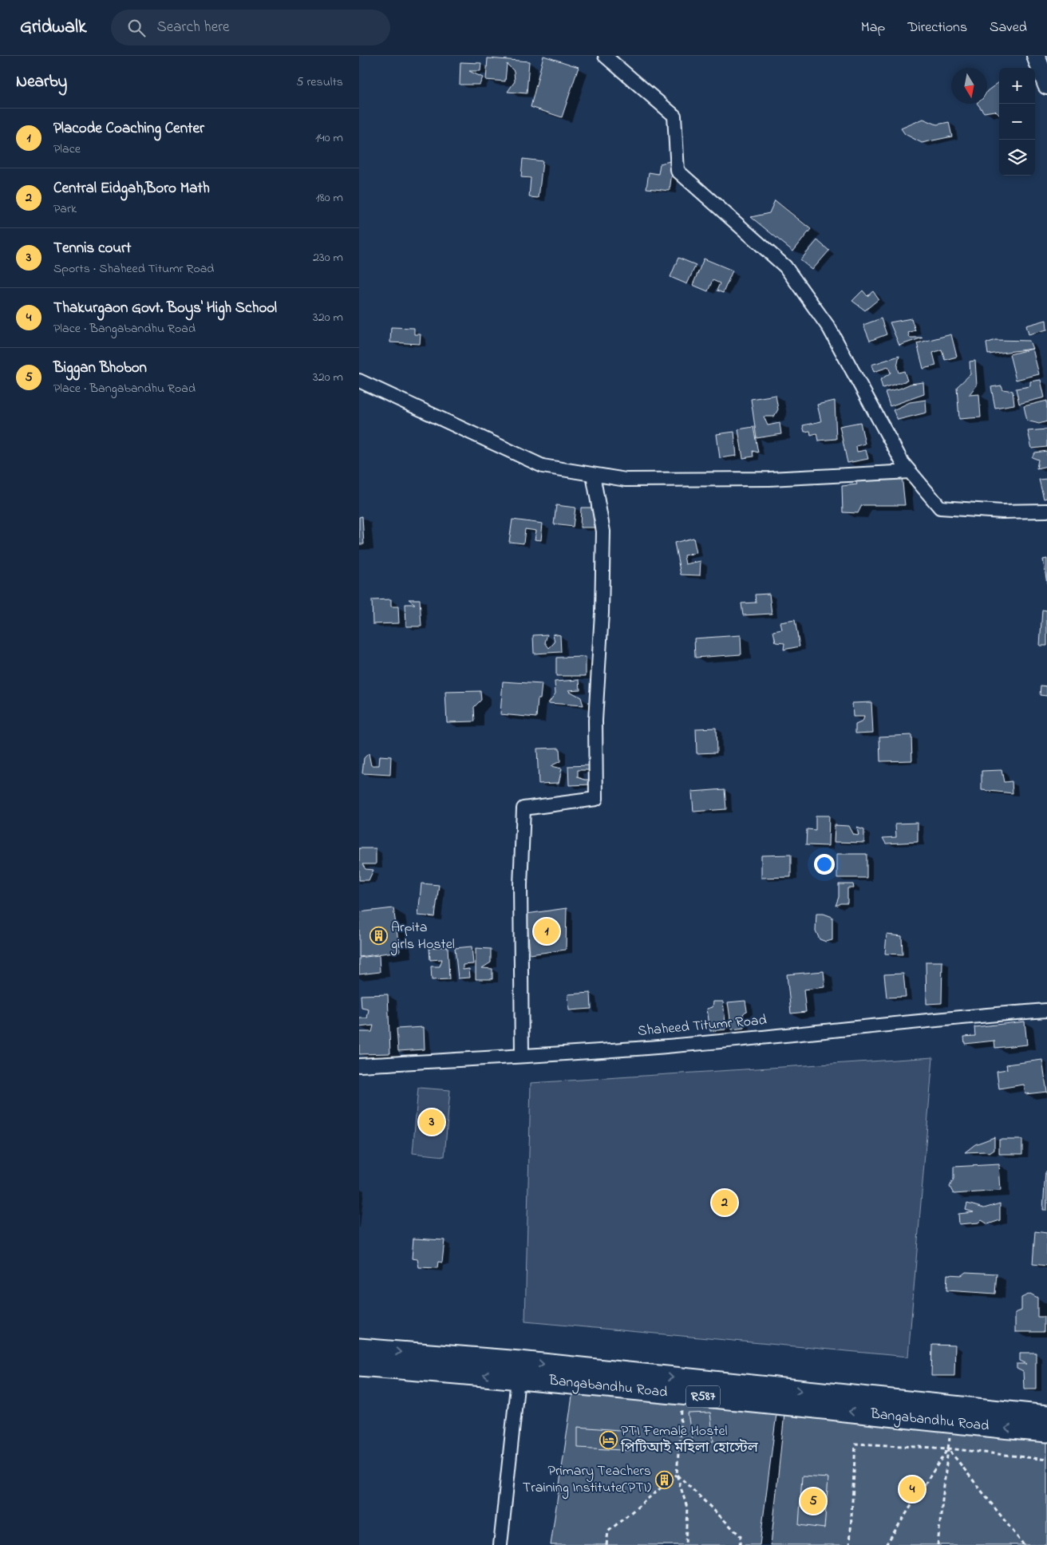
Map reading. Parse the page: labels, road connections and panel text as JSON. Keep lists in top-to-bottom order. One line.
{"streets":{"main road":["Bangabandhu Road","R587"],"street":["Shaheed Titumr Road"]},"places":{"building":["Arpita girls Hostel","Primary Teachers Training Institute(PTI)"],"hotel":["PTI Female Hostel পিটিআই মহিলা হোস্টেল"]},"north":"bottom","page":{"header":"Gridwalk","search":"Search here","nav":["Map","Directions","Saved"],"heading":["Nearby","5 results"],"map_buttons":["+","−"],"list":[{"mark":"1","name":"Placode Coaching Center","note":"Place","value":"140 m"},{"mark":"2","name":"Central Eidgah,Boro Math","note":"Park","value":"180 m"},{"mark":"3","name":"Tennis court","note":"Sports · Shaheed Titumr Road","value":"230 m"},{"mark":"4","name":"Thakurgaon Govt. Boys' High School","note":"Place · Bangabandhu Road","value":"320 m"},{"mark":"5","name":"Biggan Bhobon","note":"Place · Bangabandhu Road","value":"320 m"}],"pins":["1","3","2","4","5"]}}
